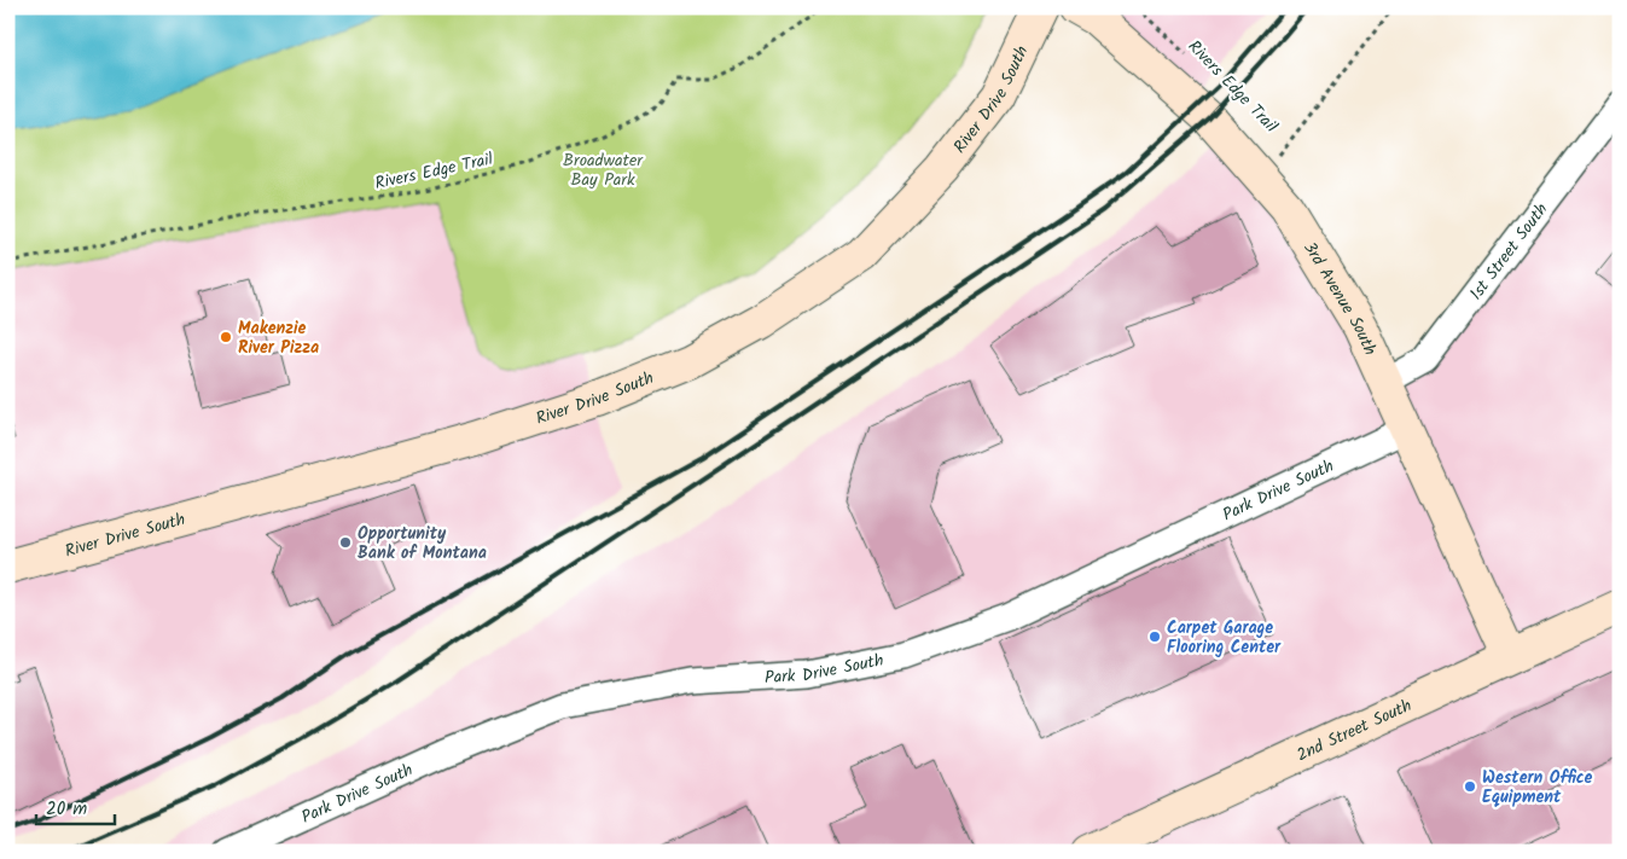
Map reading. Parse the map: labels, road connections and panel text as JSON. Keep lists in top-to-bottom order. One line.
{"streets":{"street":["River Drive South","1st Street South","3rd Avenue South","Park Drive South","2nd Street South"],"path":["Rivers Edge Trail"]},"crossings":[["1st Street South","3rd Avenue South"],["3rd Avenue South","Park Drive South"],["3rd Avenue South","2nd Street South"]],"parks":["Broadwater Bay Park"],"places":["Makenzie River Pizza","Opportunity Bank of Montana","Carpet Garage Flooring Center","Western Office Equipment"],"scale_bar":"20 m"}
